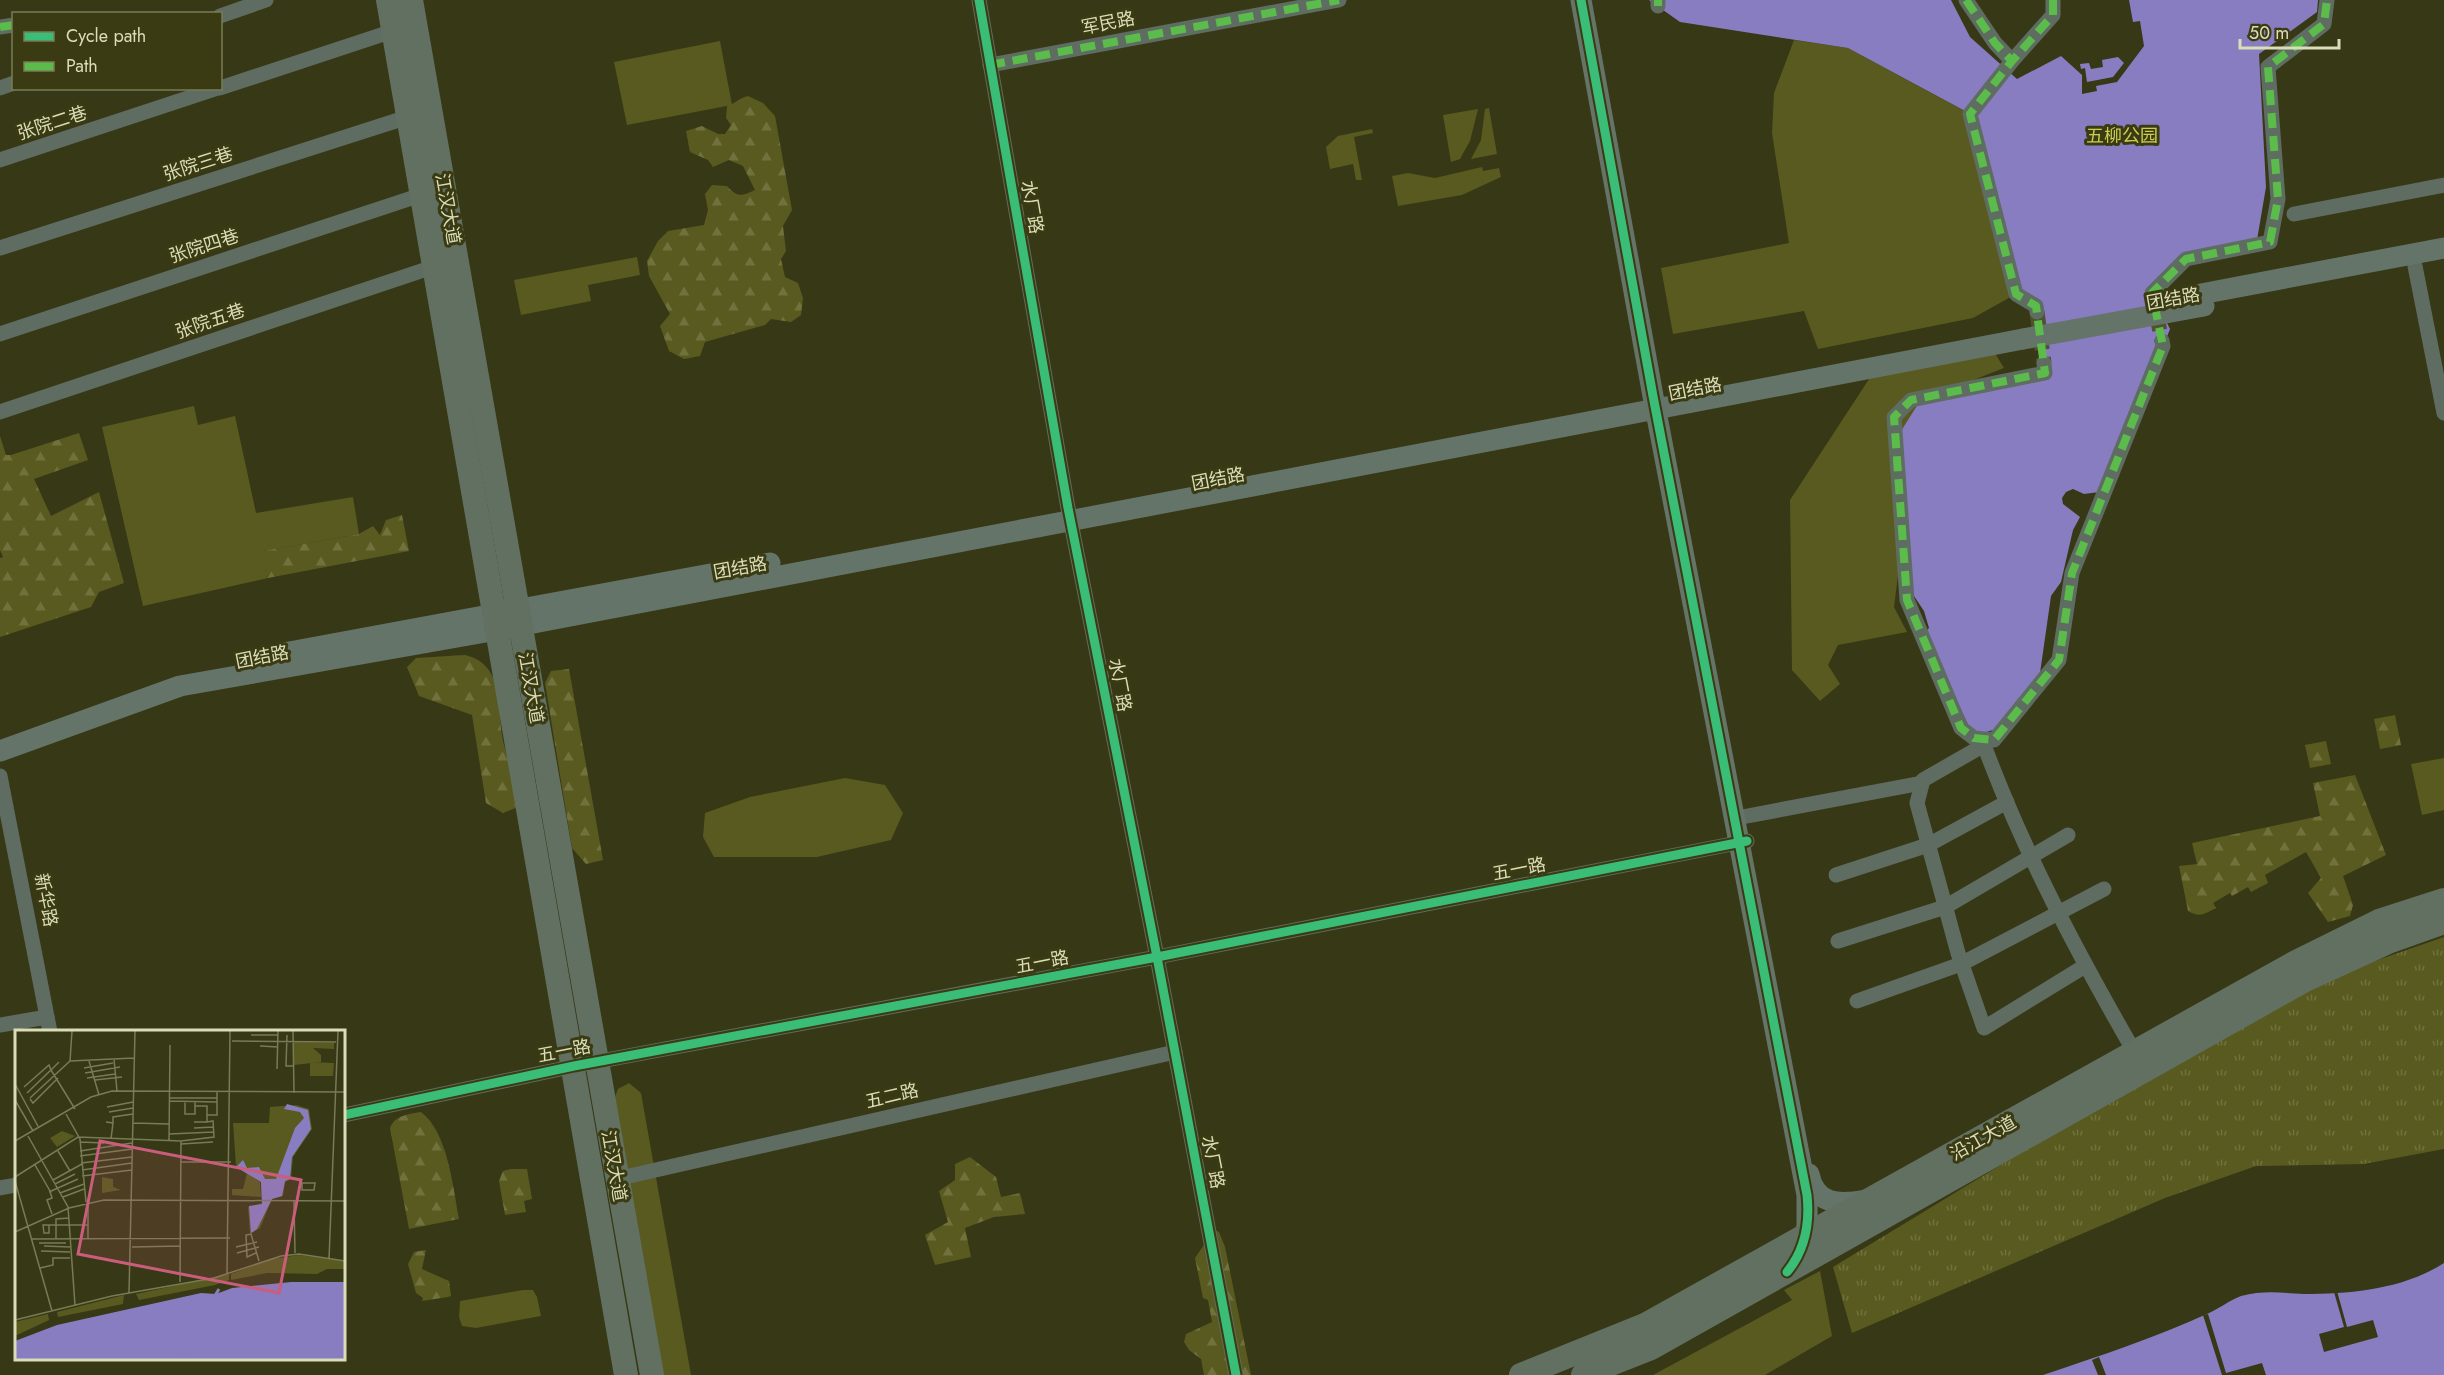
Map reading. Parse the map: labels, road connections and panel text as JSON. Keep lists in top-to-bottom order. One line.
{"streets":{"main road":["江汉大道","团结路","沿江大道"],"street":["军民路","张院二巷","张院三巷","水厂路","张院四巷","张院五巷","五一路","新华路","五二路"]},"crossings":[["军民路","水厂路"],["张院二巷","江汉大道"],["张院三巷","江汉大道"],["水厂路","团结路"],["水厂路","五一路"],["水厂路","五二路"],["江汉大道","张院四巷"],["江汉大道","团结路"],["江汉大道","张院五巷"],["江汉大道","五一路"],["江汉大道","五二路"]],"parks":["五柳公园"],"legend":["Cycle path","Path"],"scale_bar":"50 m"}
